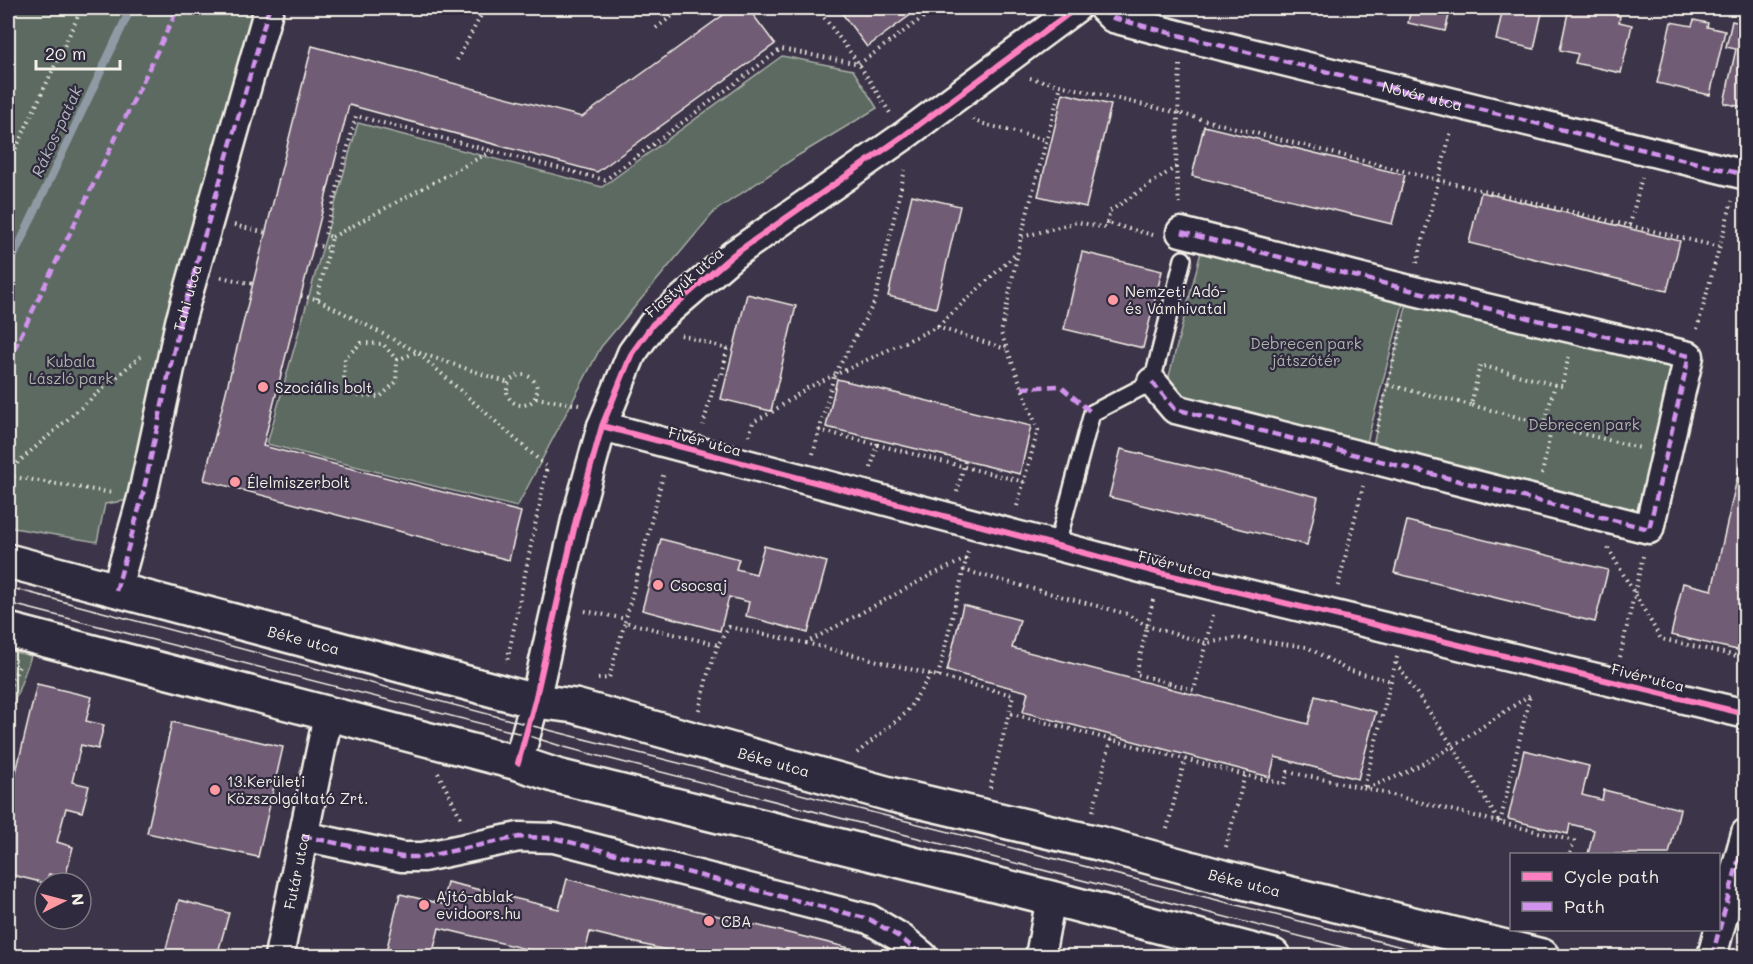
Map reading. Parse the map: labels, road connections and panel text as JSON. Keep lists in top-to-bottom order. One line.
{"streets":{"main road":["Béke utca"],"street":["Nővér utca","Fiastyúk utca","Tahi utca","Fivér utca","Futár utca"]},"crossings":[["Fiastyúk utca","Fivér utca"],["Fiastyúk utca","Béke utca"],["Tahi utca","Béke utca"]],"water":["Rákos-patak"],"parks":["Debrecen park játszótér","Kubala László park","Debrecen park"],"places":["Nemzeti Adó- és Vámhivatal","Szociális bolt","Élelmiszerbolt","Csocsaj","13.Kerületi Közszolgáltató Zrt.","Ajtó-ablak evidoors.hu","CBA"],"legend":["Cycle path","Path"],"scale_bar":"20 m","north":"right"}
